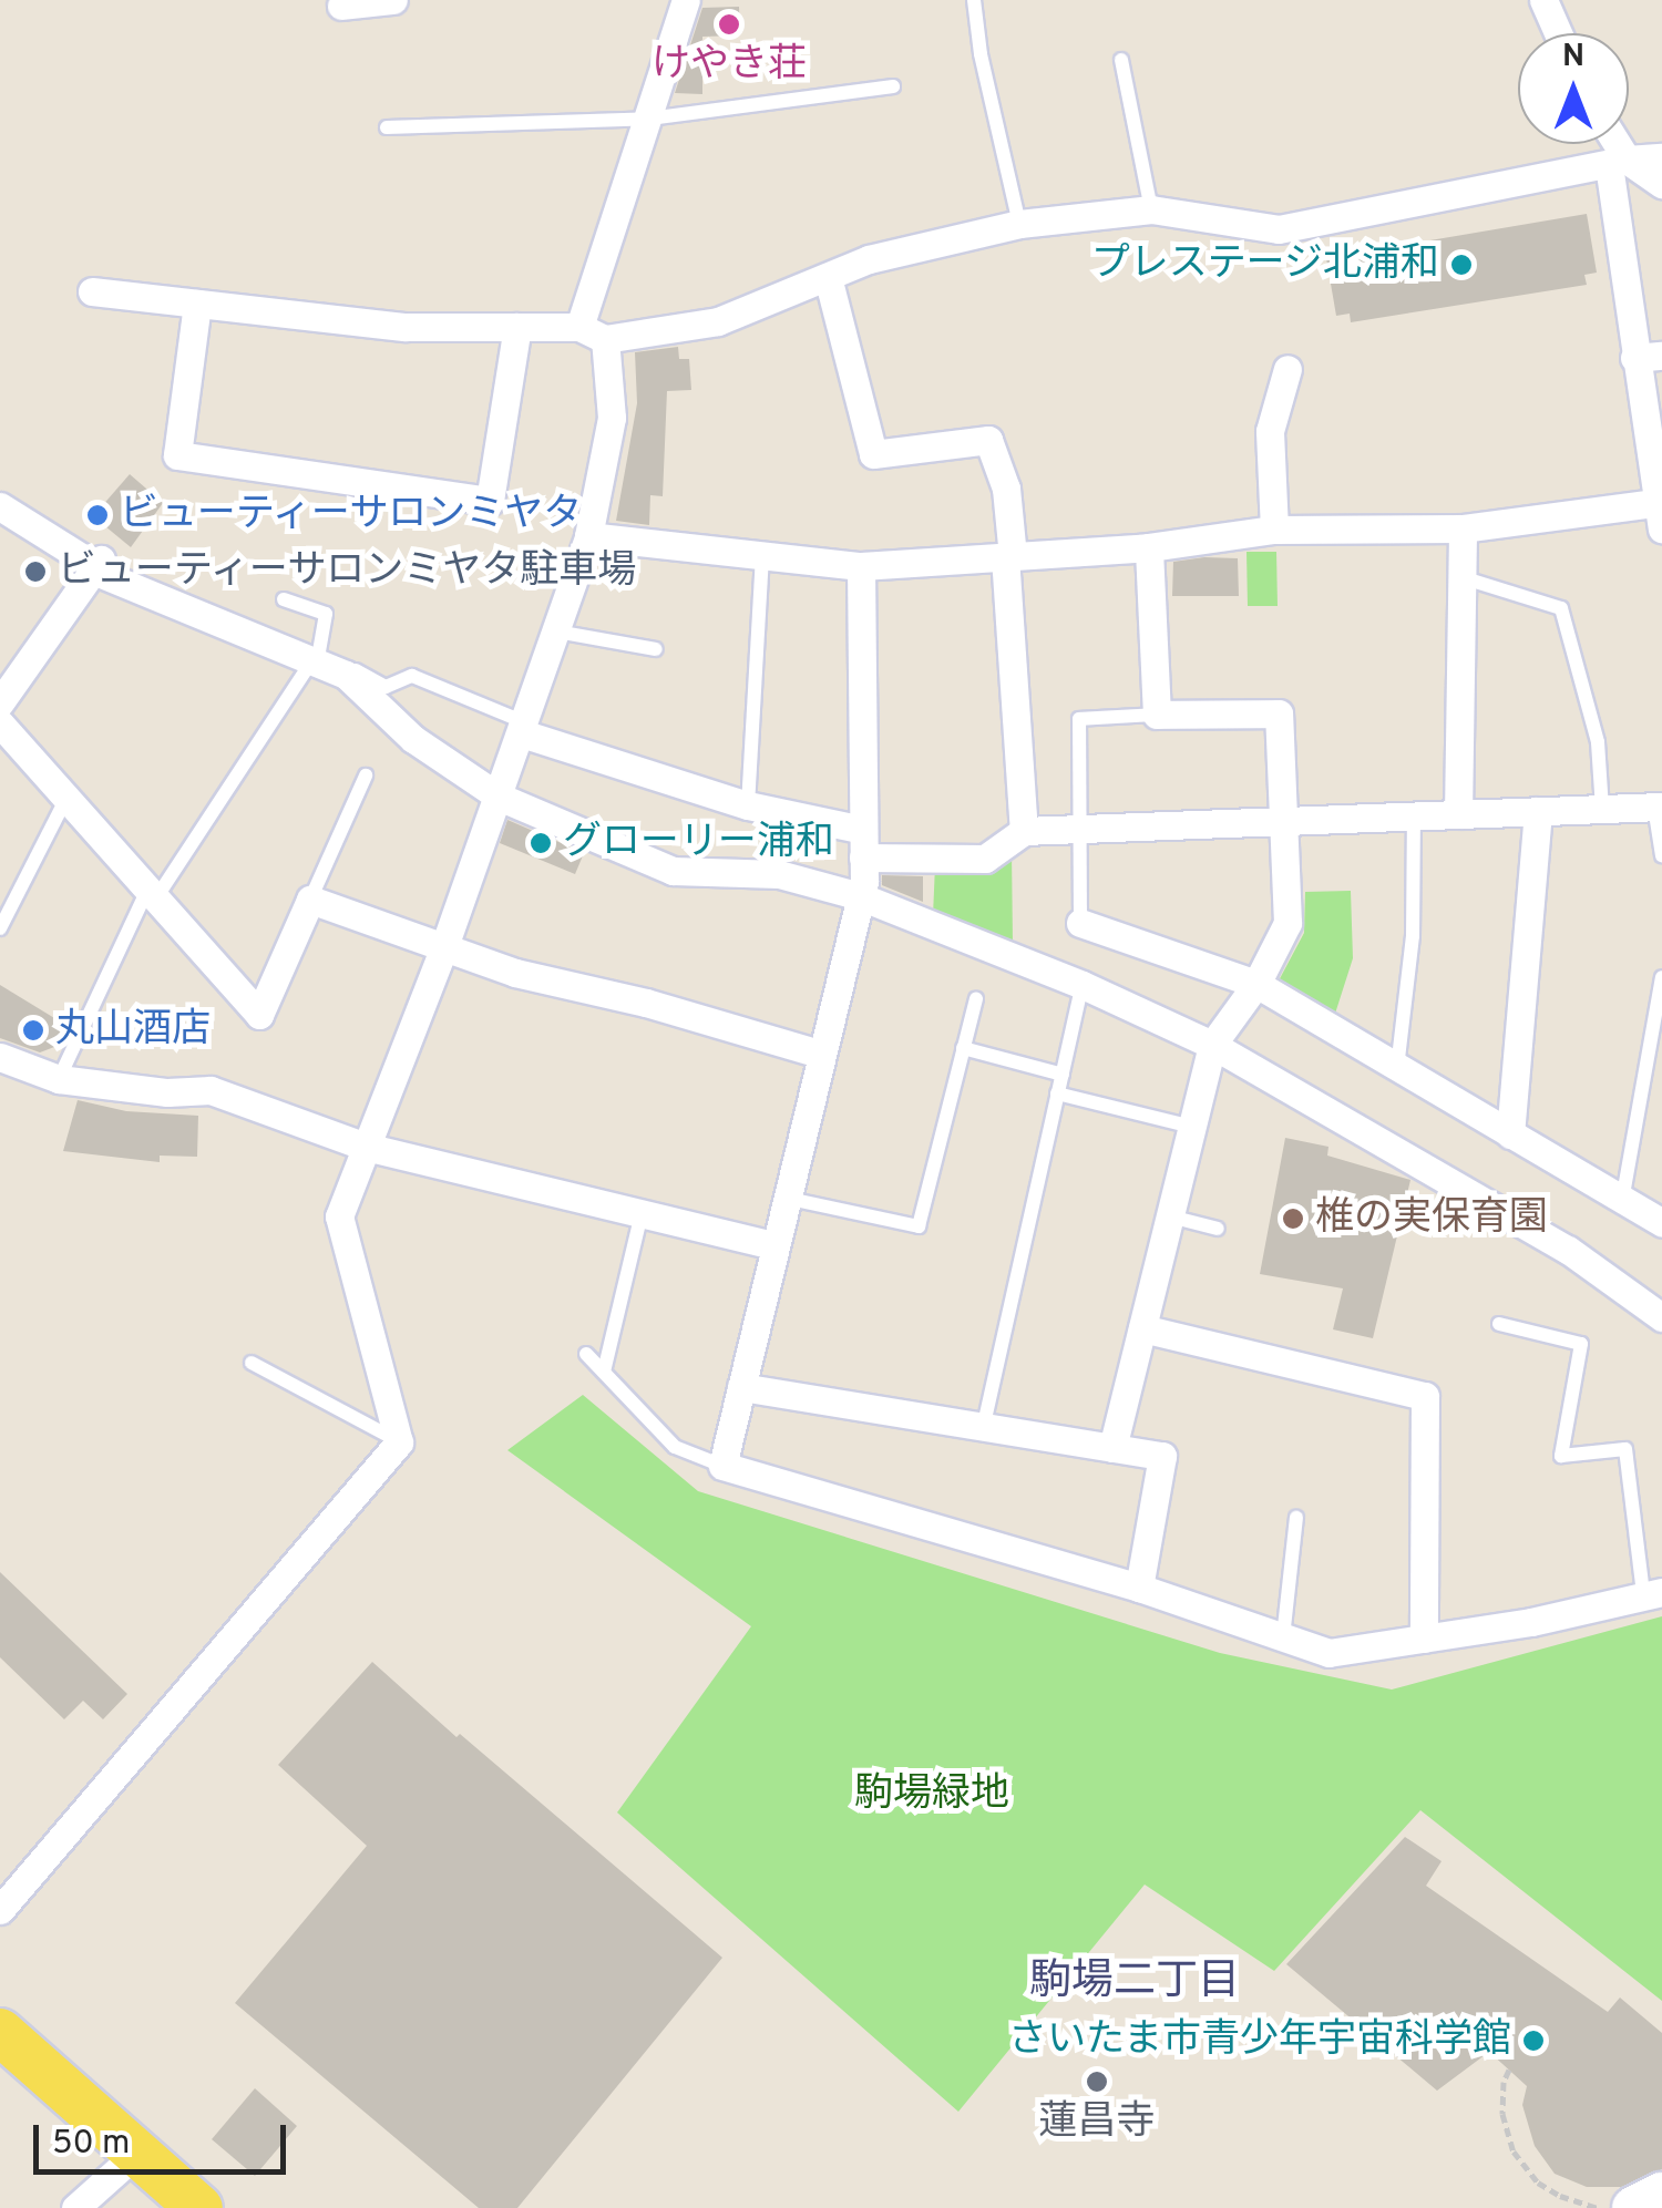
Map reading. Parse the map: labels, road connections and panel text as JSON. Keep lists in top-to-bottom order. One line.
{"districts":["駒場二丁目"],"parks":["駒場緑地"],"places":["けやき荘","プレステージ北浦和","ビューティーサロンミヤタ","ビューティーサロンミヤタ駐車場","グローリー浦和","丸山酒店","椎の実保育園","さいたま市青少年宇宙科学館","蓮昌寺"],"scale_bar":"50 m","north":"top"}
